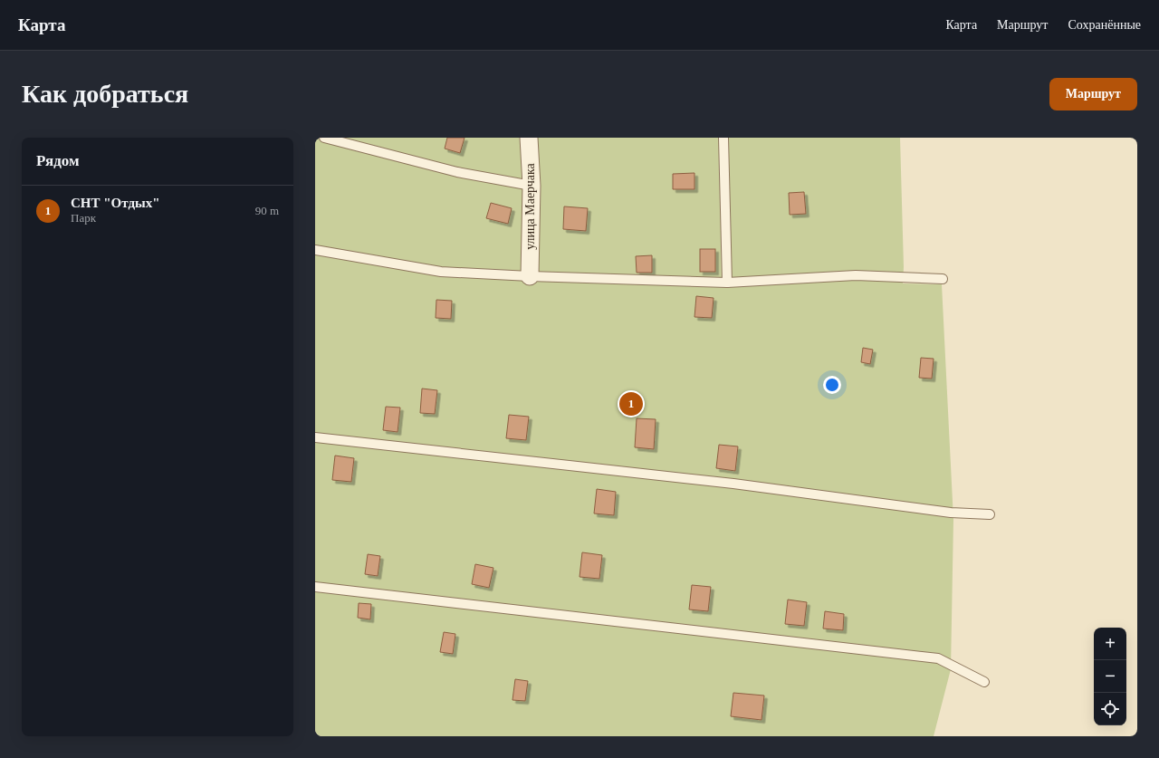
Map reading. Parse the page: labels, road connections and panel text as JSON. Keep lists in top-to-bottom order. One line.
{"streets":{"street":["улица Маерчака"]},"page":{"header":"Карта","nav":["Карта","Маршрут","Сохранённые"],"buttons":"Маршрут","title":"Как добраться","heading":"Рядом","list":[{"mark":"1","name":"СНТ \"Отдых\"","note":"Парк","value":"90 m"}],"pins":"1","map_buttons":["+","−"]}}
